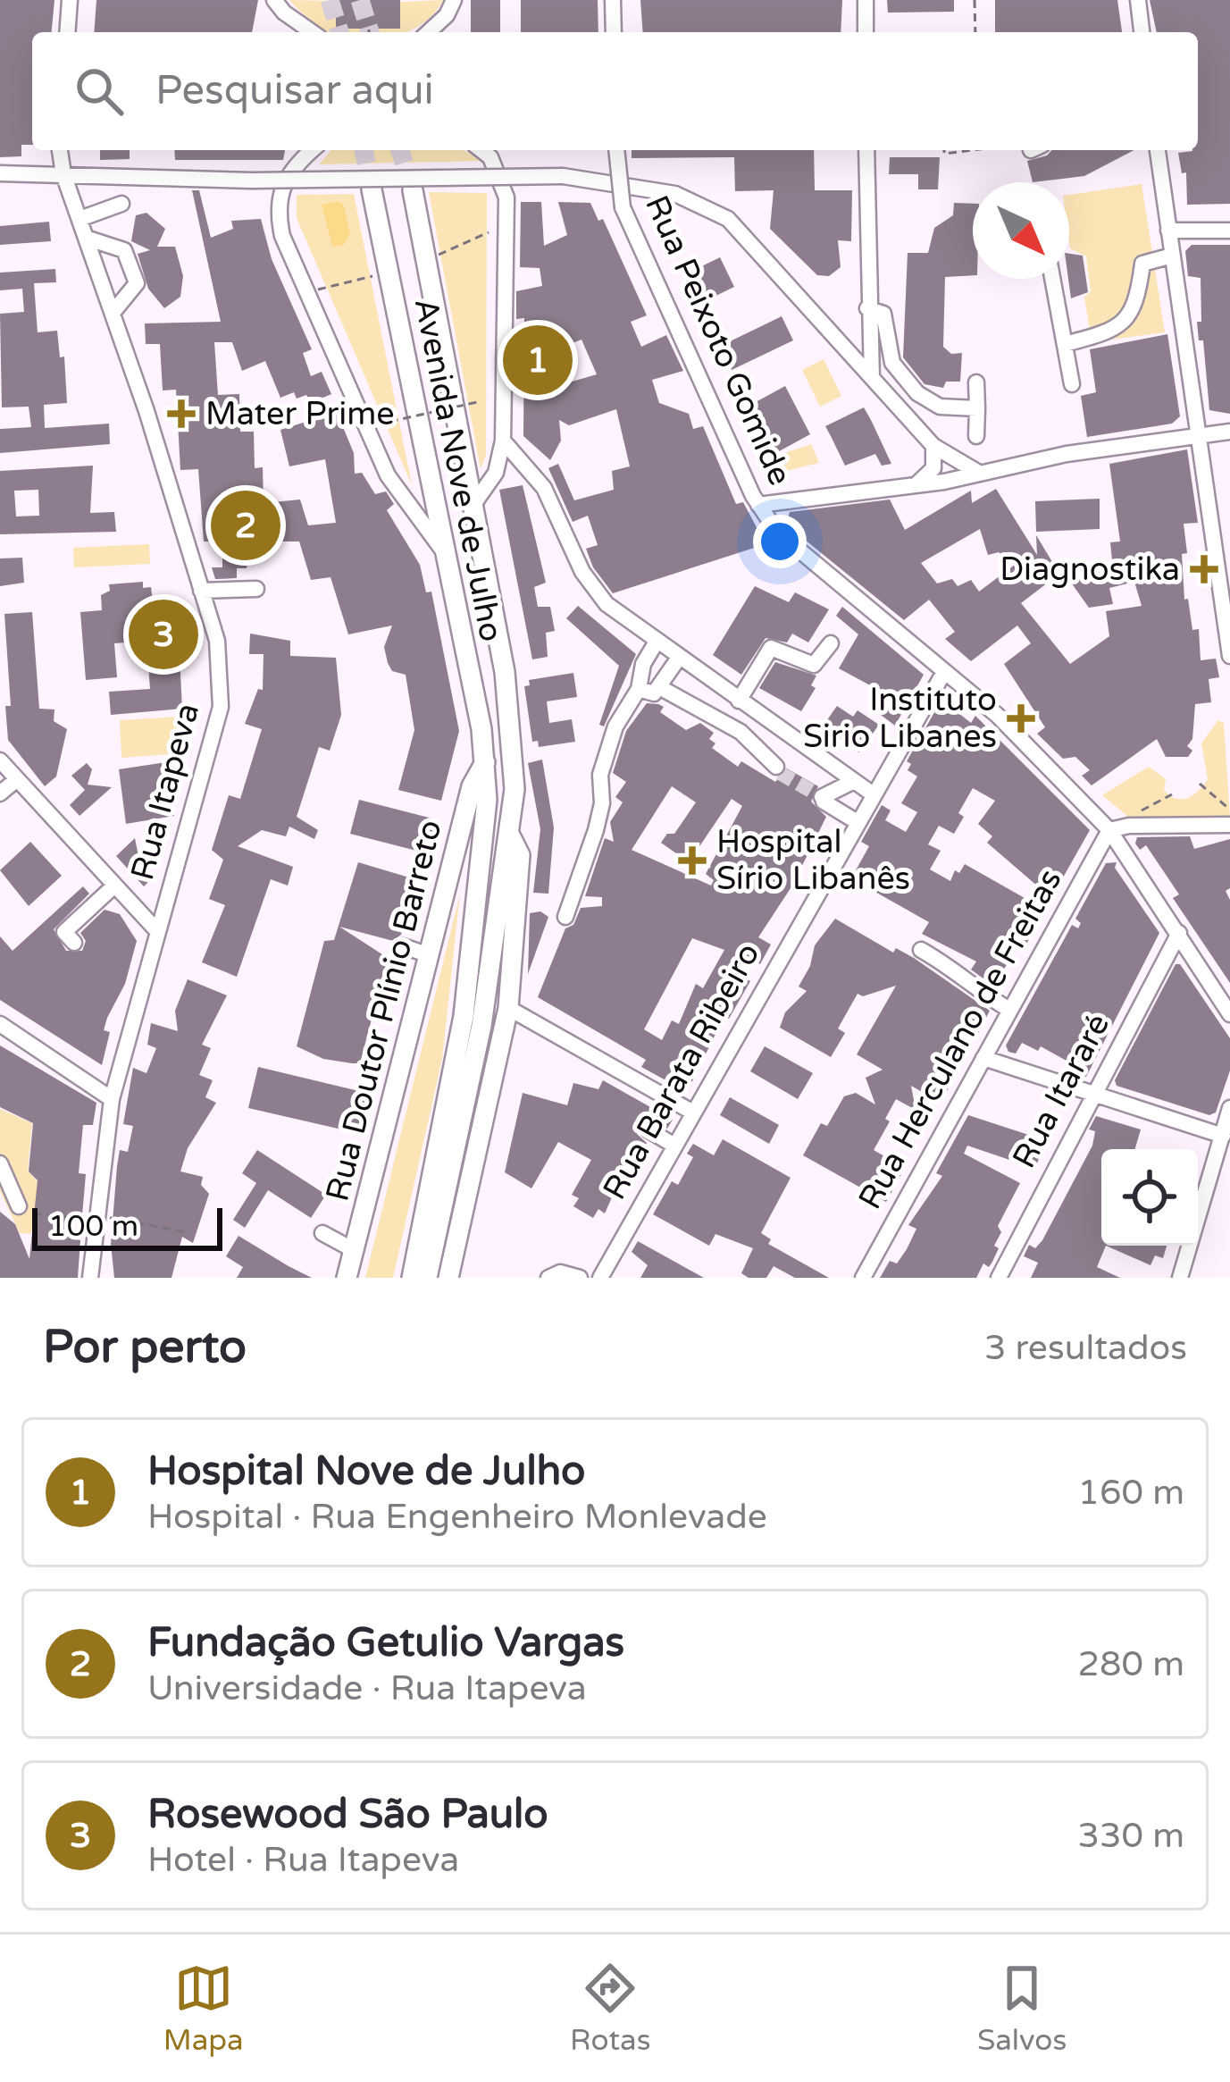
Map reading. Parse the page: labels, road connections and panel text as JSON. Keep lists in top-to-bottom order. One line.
{"streets":{"main road":["Avenida Nove de Julho","Rua Doutor Plínio Barreto"],"street":["Rua Peixoto Gomide","Rua Itapeva","Rua Herculano de Freitas","Rua Barata Ribeiro","Rua Itararé"]},"crossings":[["Rua Peixoto Gomide","Rua Herculano de Freitas"],["Rua Peixoto Gomide","Rua Barata Ribeiro"],["Rua Peixoto Gomide","Rua Itararé"],["Avenida Nove de Julho","Rua Doutor Plínio Barreto"]],"places":{"health":["Mater Prime","Diagnostika","Instituto Sirio Libanes","Hospital Sírio Libanês"]},"scale_bar":"100 m","north":"bottom right","page":{"search":"Pesquisar aqui","pins":["1","2","3"],"scale":"100 m","heading":["Por perto","3 resultados"],"list":[{"mark":"1","name":"Hospital Nove de Julho","note":"Hospital · Rua Engenheiro Monlevade","value":"160 m"},{"mark":"2","name":"Fundação Getulio Vargas","note":"Universidade · Rua Itapeva","value":"280 m"},{"mark":"3","name":"Rosewood São Paulo","note":"Hotel · Rua Itapeva","value":"330 m"}],"nav":["Mapa","Rotas","Salvos"]}}
